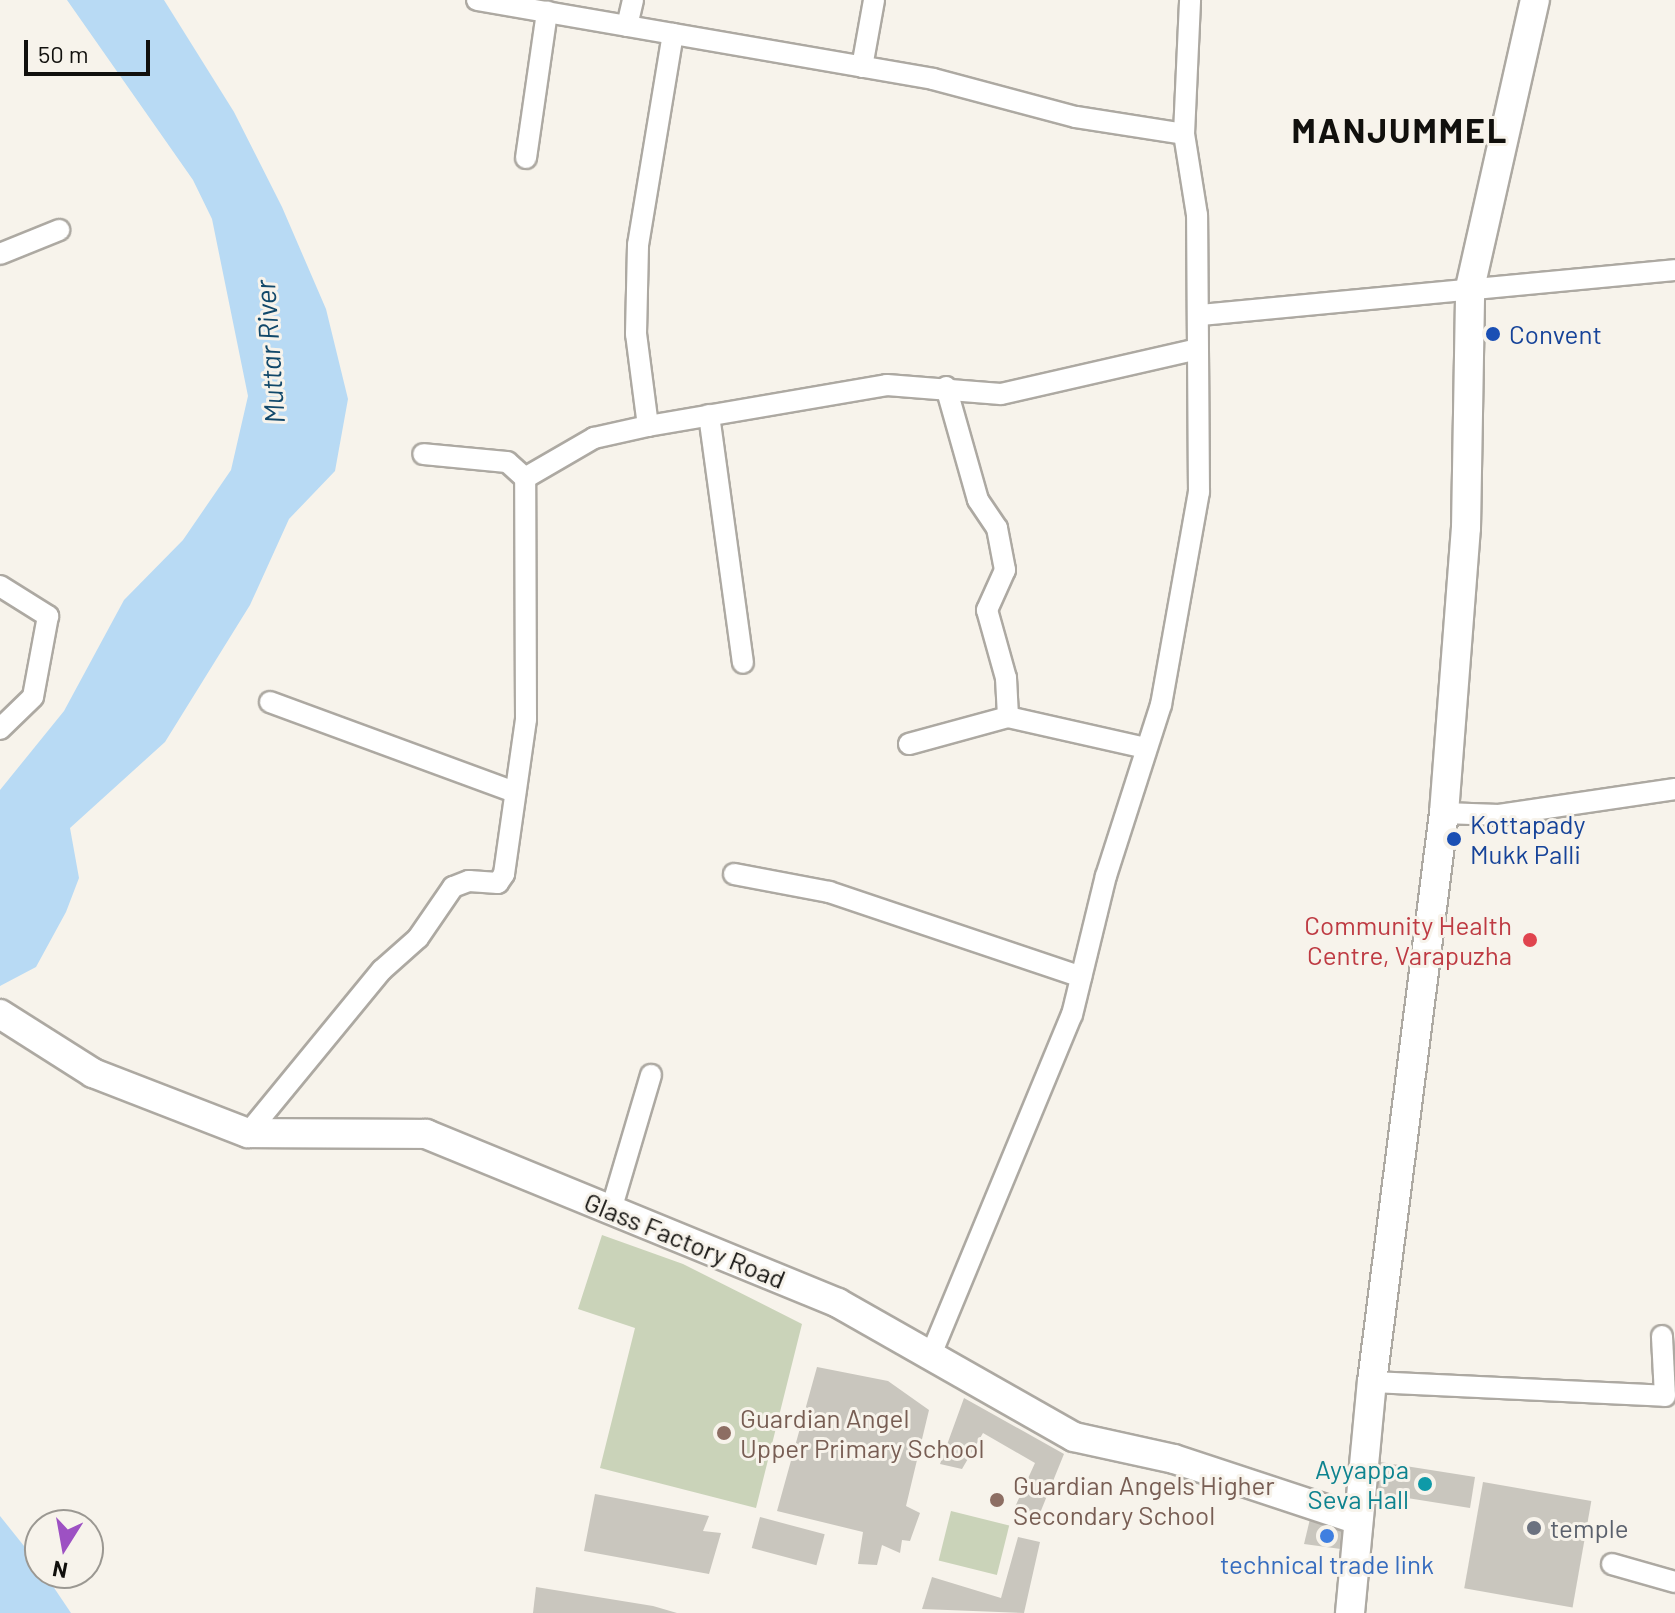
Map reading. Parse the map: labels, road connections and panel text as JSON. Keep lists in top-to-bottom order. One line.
{"streets":{"main road":["Glass Factory Road"]},"districts":["MANJUMMEL"],"water":["Muttar River"],"places":["Convent","Kottapady Mukk Palli","Community Health Centre, Varapuzha","Guardian Angel Upper Primary School","Ayyappa Seva Hall","Guardian Angels Higher Secondary School","temple","technical trade link"],"scale_bar":"50 m","north":"bottom"}
